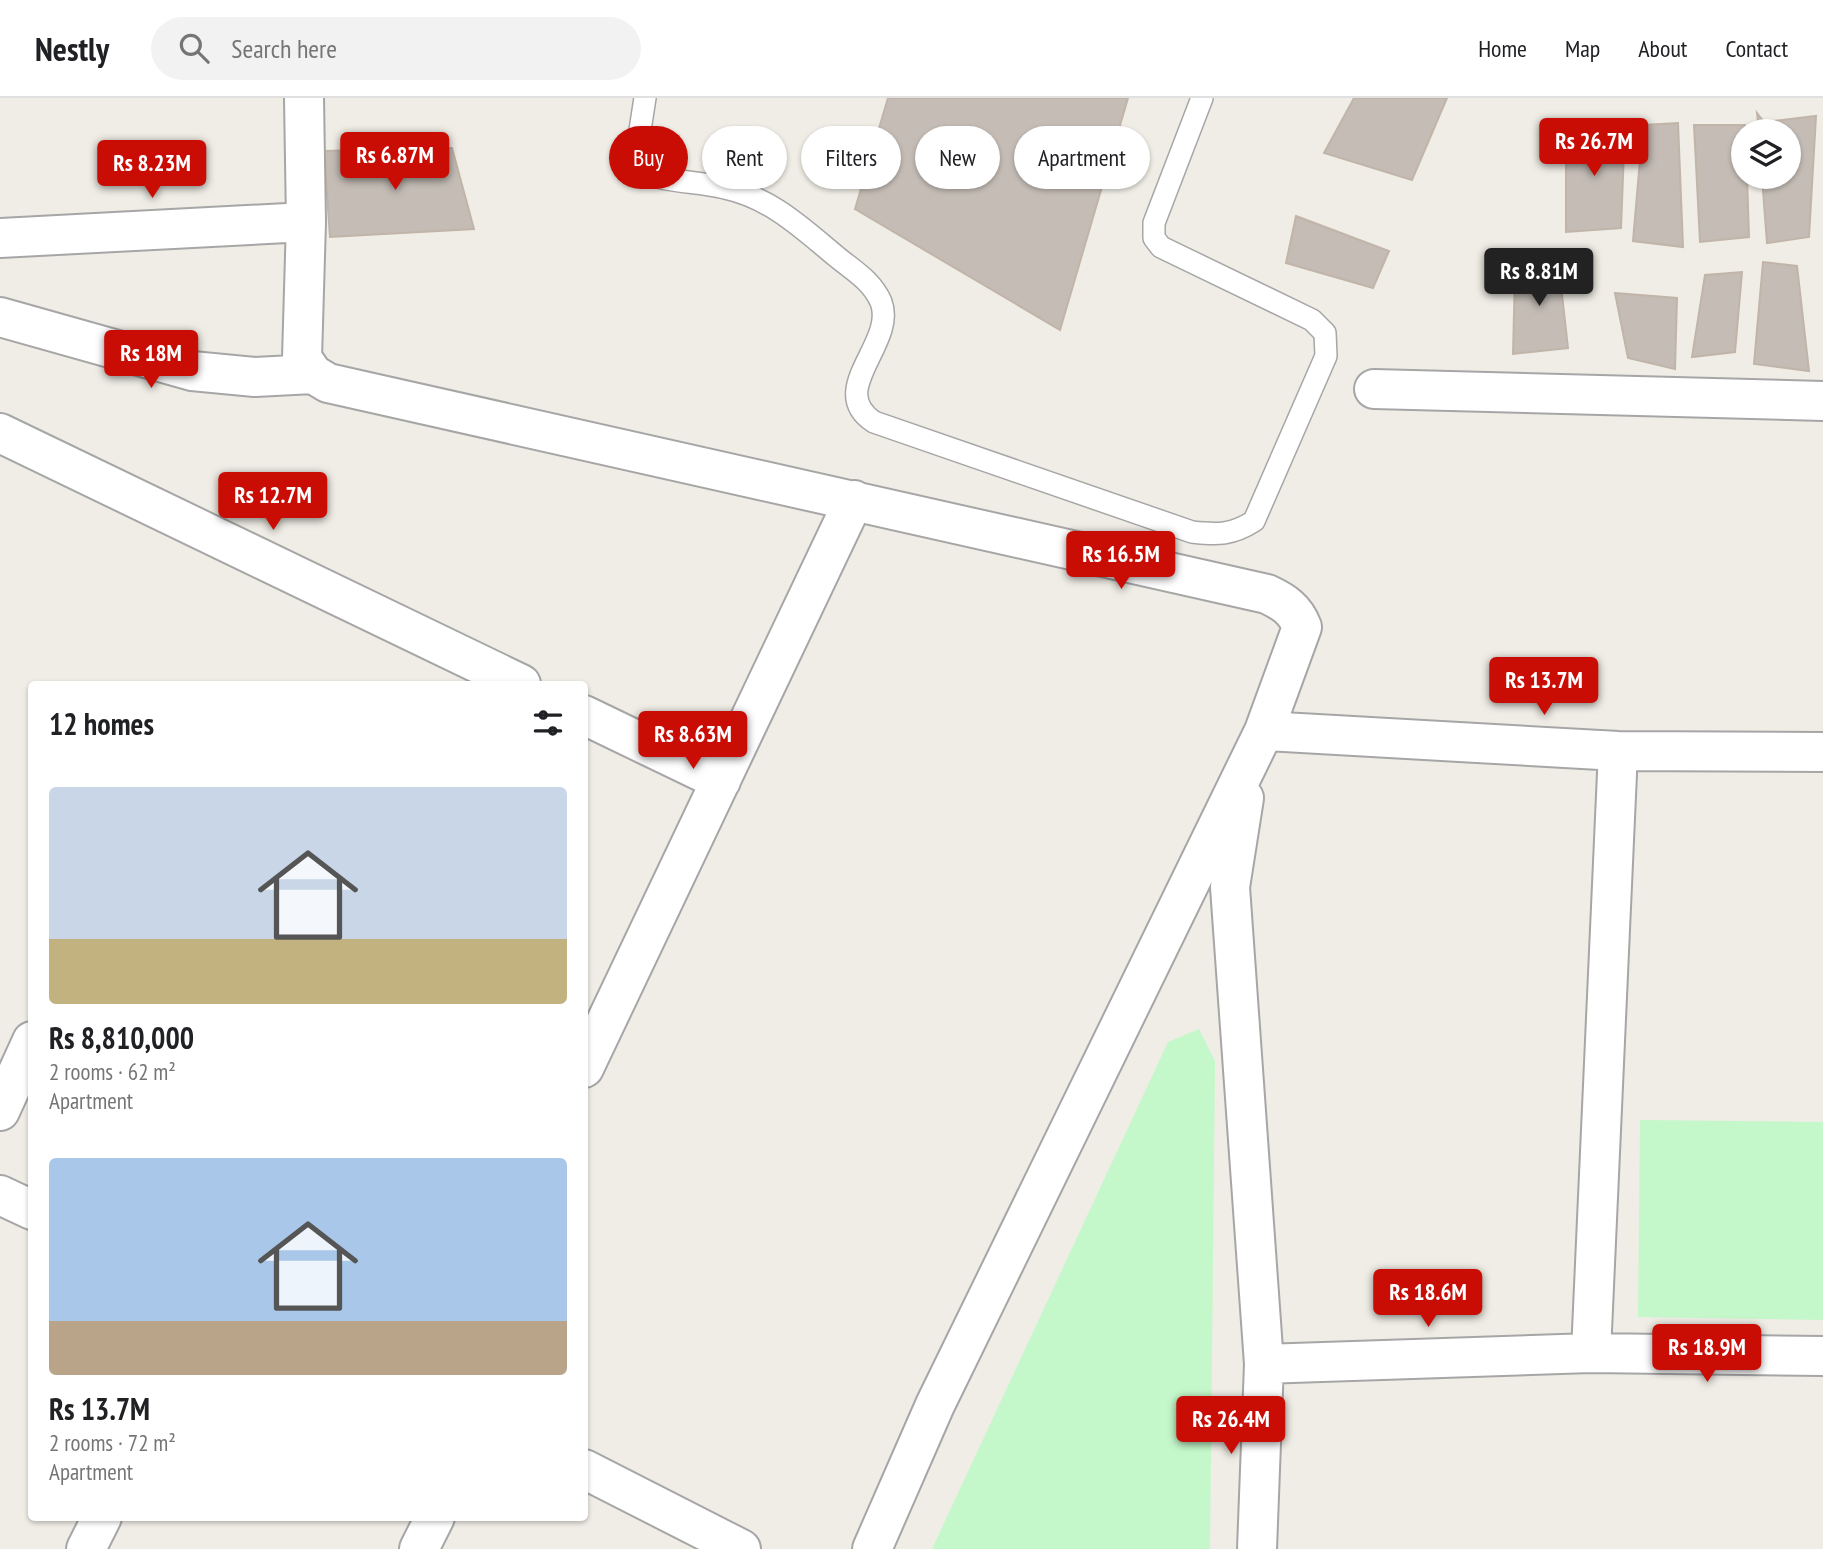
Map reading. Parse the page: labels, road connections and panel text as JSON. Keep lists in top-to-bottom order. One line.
{"page":{"header":"Nestly","search":"Search here","nav":["Home","Map","About","Contact"],"price":["Rs 26.7M","Rs 6.87M","Rs 8.23M","Rs 8.81M","Rs 18M","Rs 12.7M","Rs 16.5M","Rs 13.7M","Rs 8.63M","Rs 18.6M","Rs 18.9M","Rs 26.4M"],"chip":["Buy","Rent","Filters","New","Apartment"],"heading":"12 homes","list":[{"name":"Rs 8,810,000","note":"2 rooms · 62 m² · Apartment"},{"name":"Rs 13.7M","note":"2 rooms · 72 m² · Apartment"}]}}
